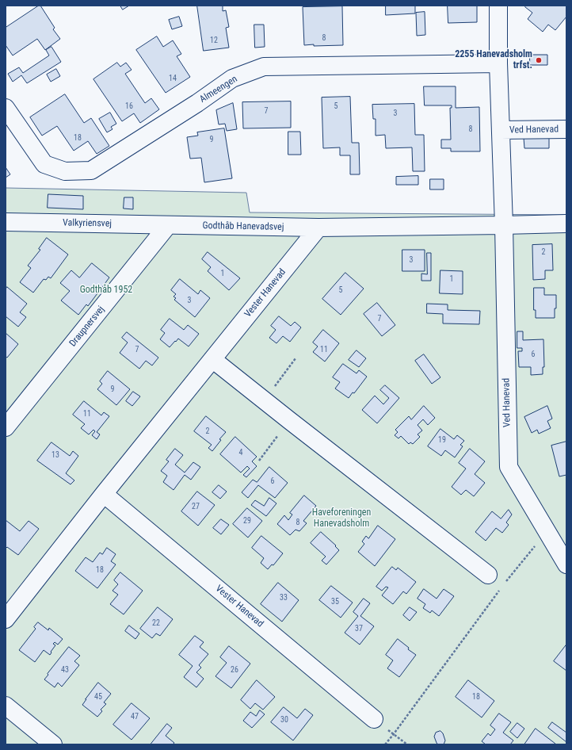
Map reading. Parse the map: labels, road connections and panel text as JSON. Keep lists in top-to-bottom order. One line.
{"streets":{"street":["Almeengen","Ved Hanevad","Valkyriensvej","Godthåb Hanevadsvej","Vester Hanevad","Draupnersvej"]},"crossings":[["Almeengen","Ved Hanevad"],["Valkyriensvej","Godthåb Hanevadsvej"],["Valkyriensvej","Draupnersvej"],["Godthåb Hanevadsvej","Vester Hanevad"],["Godthåb Hanevadsvej","Draupnersvej"]],"parks":["Godthåb 1952","Haveforeningen Hanevadsholm"],"places":["2255 Hanevadsholm trfst."],"house_numbers":["8","12","14","16","5","7","3","8","18","9","2","3","1","1","5","3","7","7","11","6","9","11","2","19","4","13","6","27","29","8","18","33","35","22","37","43","26","45","18","47","30"]}
